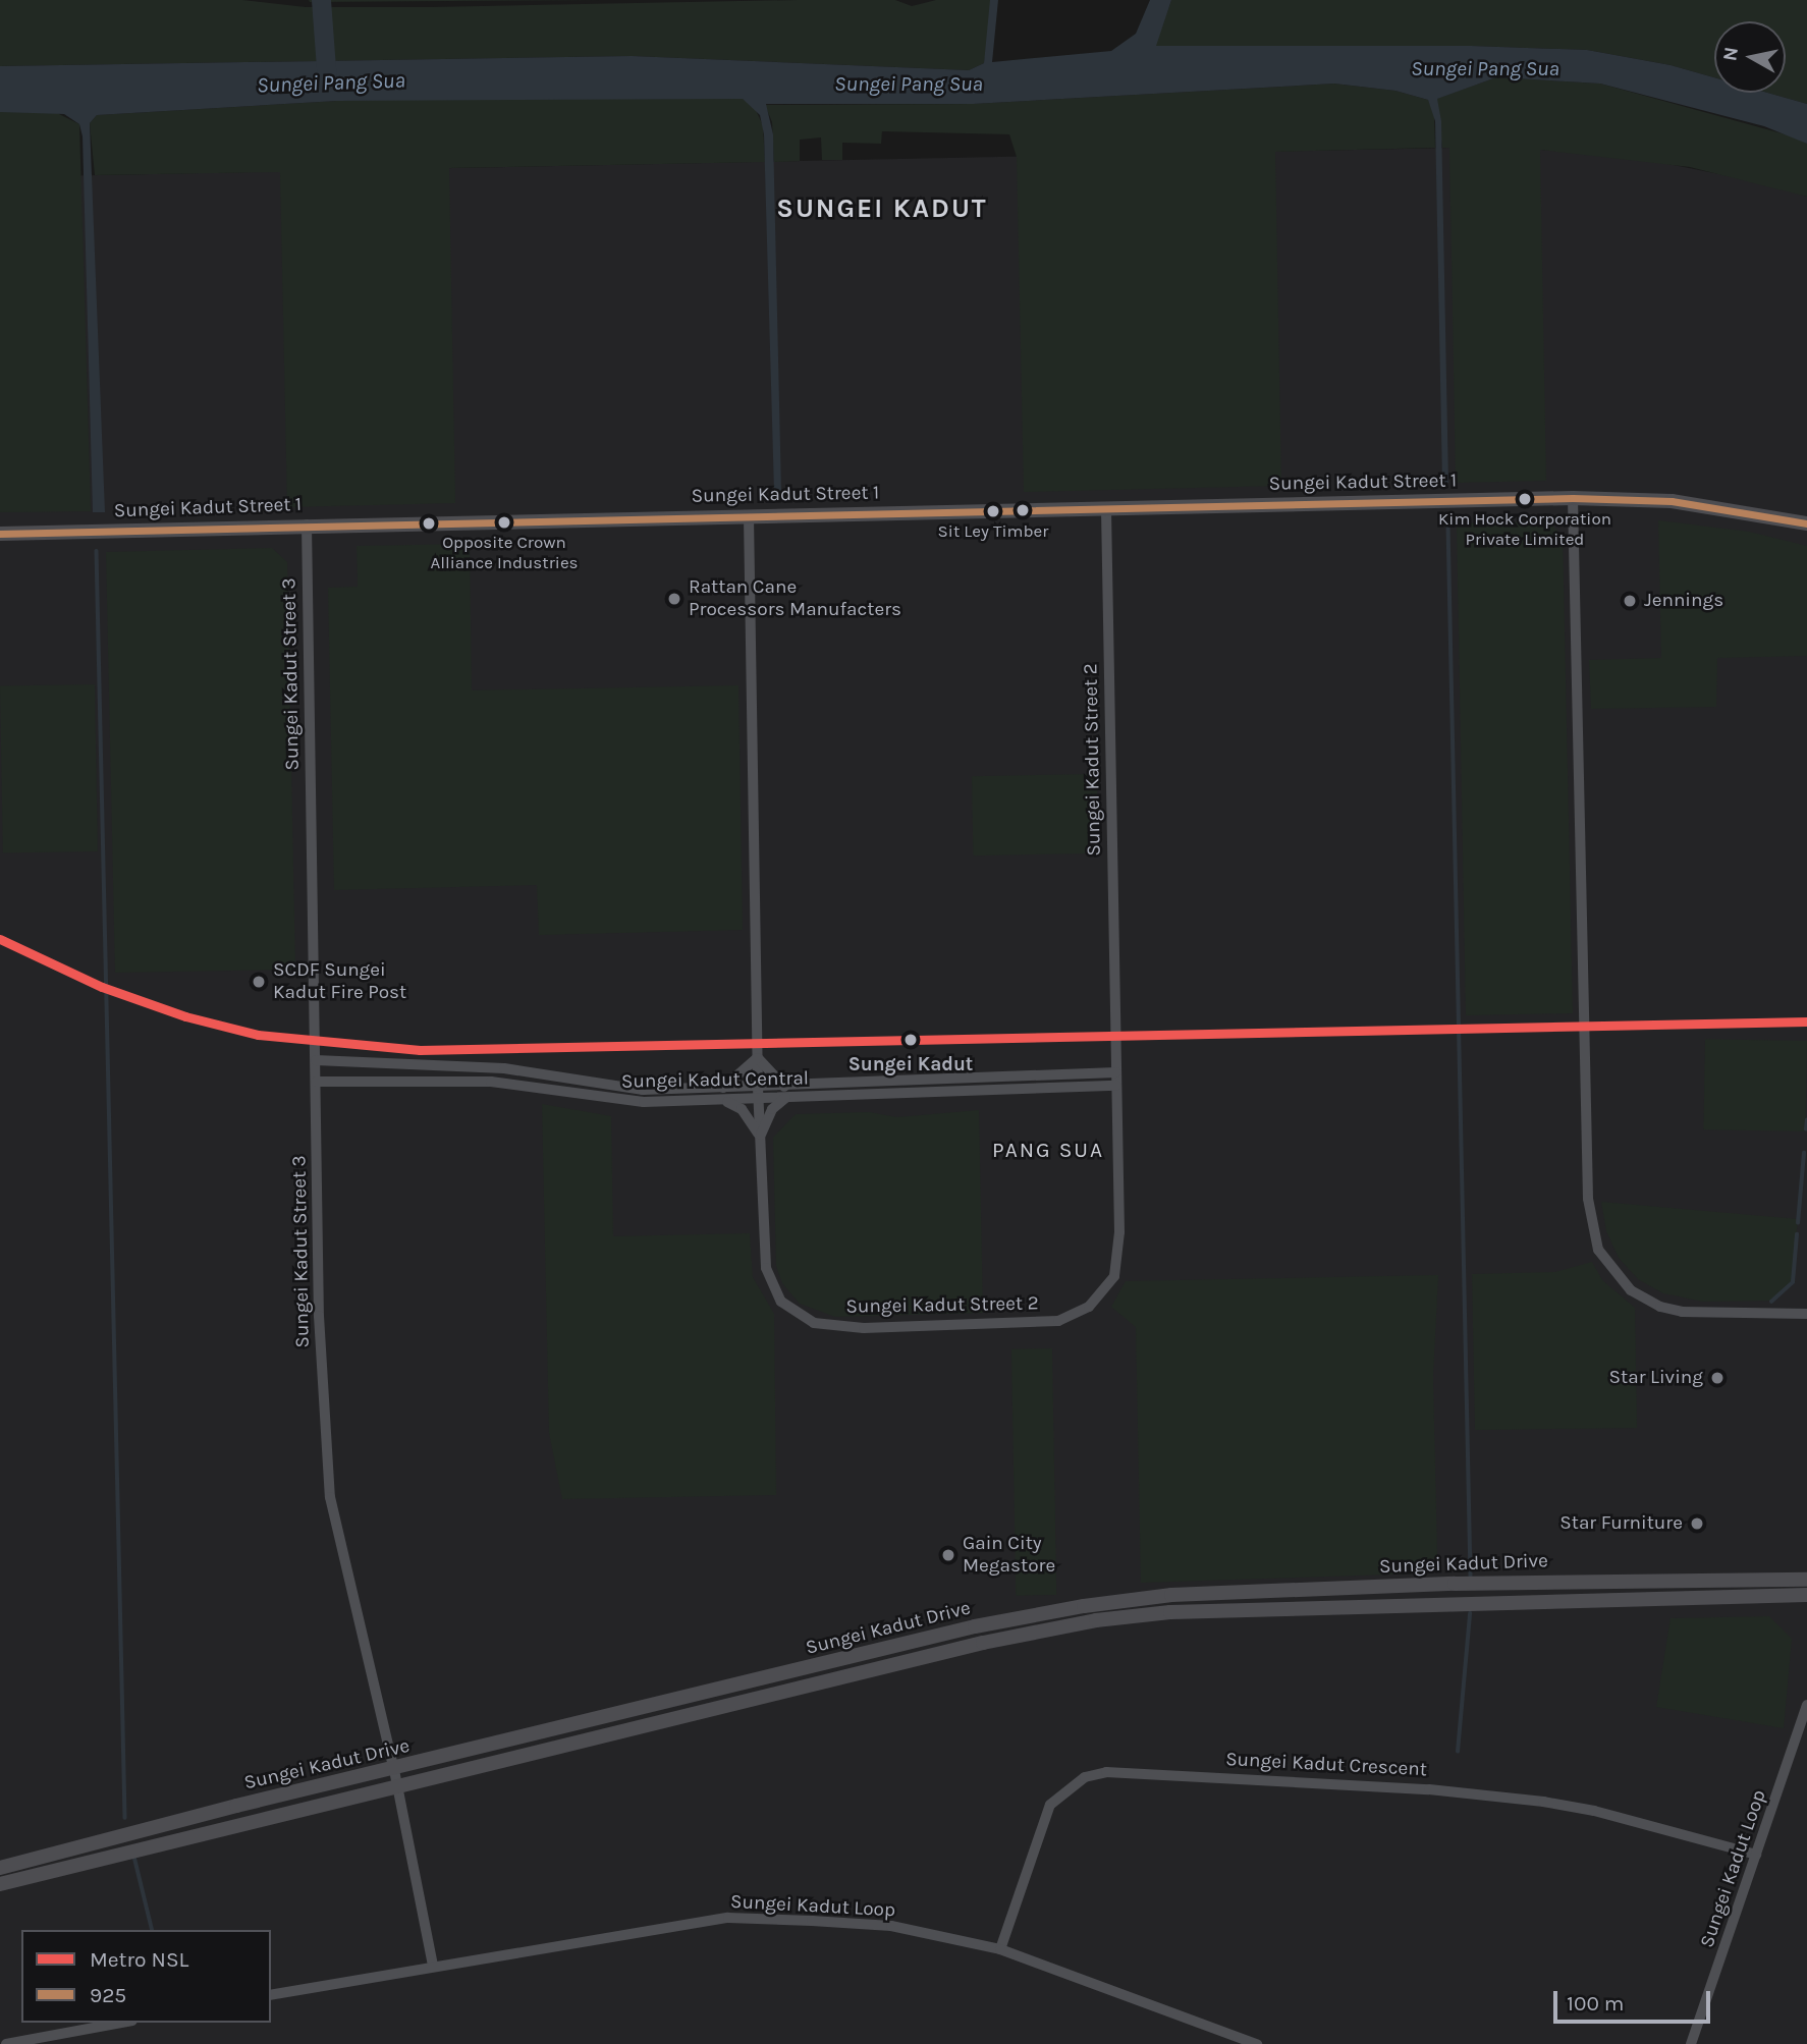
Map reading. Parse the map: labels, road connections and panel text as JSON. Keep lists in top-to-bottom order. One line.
{"streets":{"main road":["Sungei Kadut Street 1","Sungei Kadut Drive"],"street":["Sungei Kadut Street 3","Sungei Kadut Street 2","Sungei Kadut Central","Sungei Kadut Crescent","Sungei Kadut Loop"]},"crossings":[["Sungei Kadut Street 1","Sungei Kadut Street 3"],["Sungei Kadut Street 1","Sungei Kadut Street 2"],["Sungei Kadut Street 3","Sungei Kadut Central"],["Sungei Kadut Street 3","Sungei Kadut Drive"],["Sungei Kadut Street 3","Sungei Kadut Loop"],["Sungei Kadut Street 2","Sungei Kadut Central"],["Sungei Kadut Crescent","Sungei Kadut Loop"]],"districts":["SUNGEI KADUT","PANG SUA"],"water":["Sungei Pang Sua"],"places":["Kim Hock Corporation Private Limited","Sit Ley Timber","Opposite Crown Alliance Industries","Rattan Cane Processors Manufacters","Jennings","SCDF Sungei Kadut Fire Post","Sungei Kadut","Star Living","Star Furniture","Gain City Megastore"],"lines":["transit line 925","metro line NSL"],"legend":["Metro NSL","925"],"scale_bar":"100 m","north":"left"}
